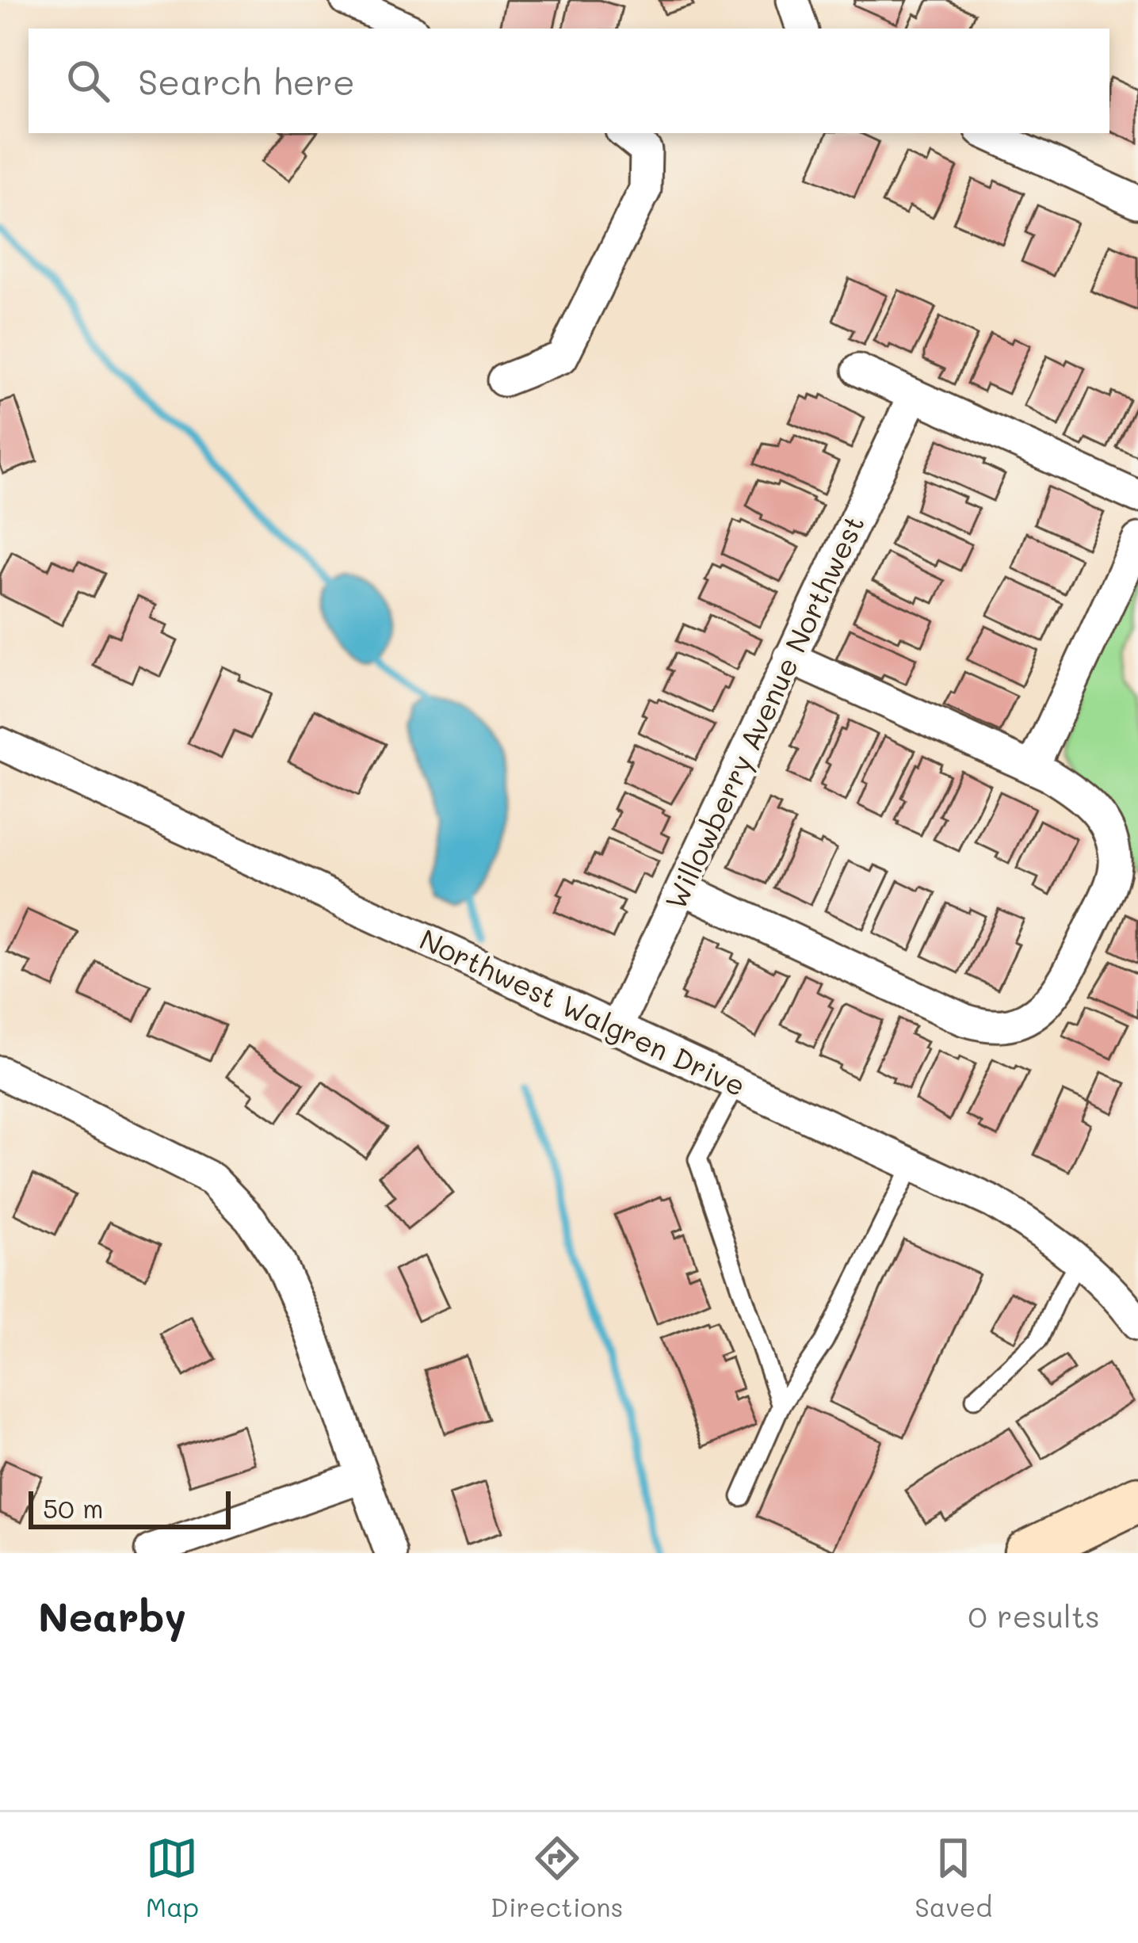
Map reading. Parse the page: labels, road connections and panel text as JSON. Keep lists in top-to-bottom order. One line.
{"streets":{"street":["Willowberry Avenue Northwest","Northwest Walgren Drive"]},"crossings":[["Willowberry Avenue Northwest","Northwest Walgren Drive"]],"scale_bar":"50 m","page":{"search":"Search here","scale":"50 m","heading":["Nearby","0 results"],"nav":["Map","Directions","Saved"]}}
